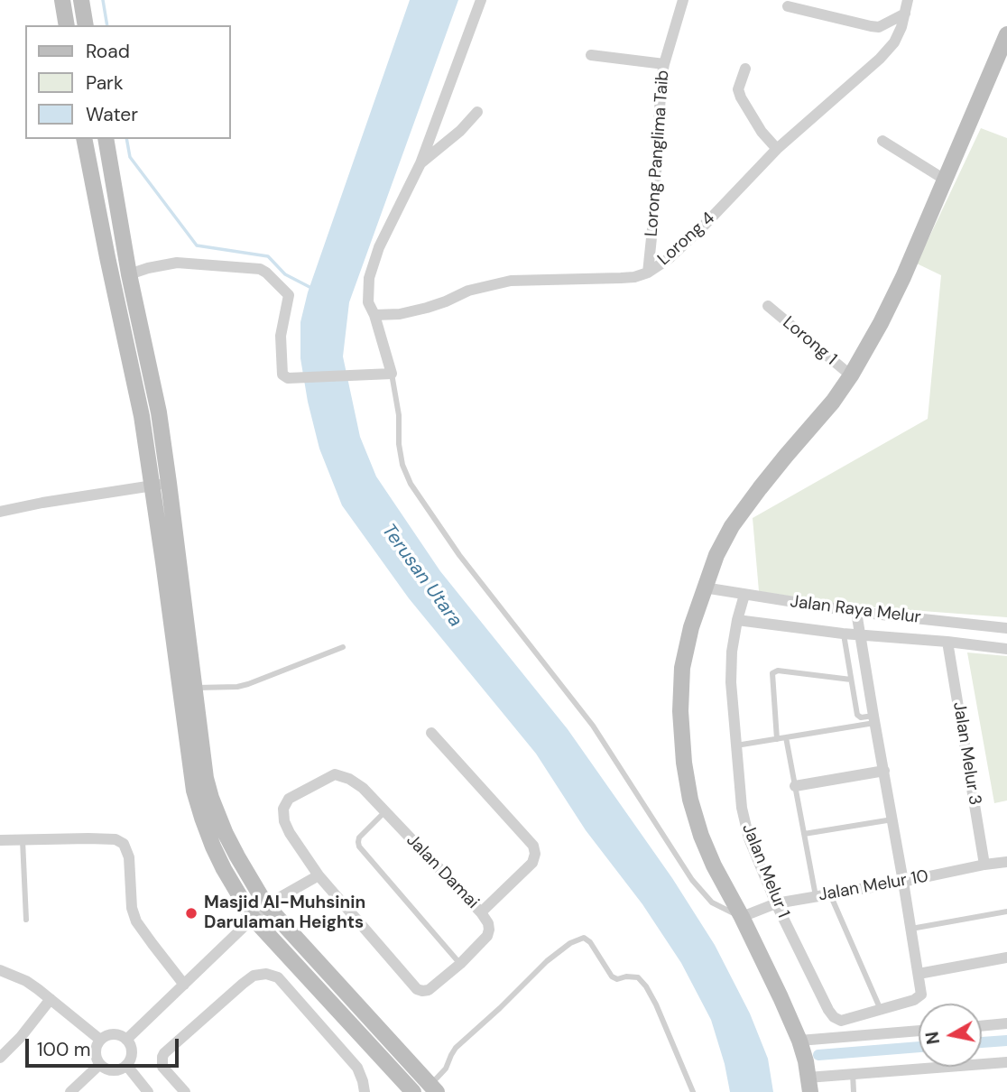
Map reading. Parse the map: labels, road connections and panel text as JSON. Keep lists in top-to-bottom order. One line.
{"streets":{"street":["Lorong Panglima Taib","Lorong 4","Lorong 1","Jalan Raya Melur","Jalan Melur 3","Jalan Melur 1","Jalan Damai","Jalan Melur 10"]},"crossings":[["Lorong Panglima Taib","Lorong 4"],["Jalan Raya Melur","Jalan Melur 1"],["Jalan Melur 3","Jalan Melur 10"],["Jalan Melur 1","Jalan Melur 10"]],"water":["Terusan Utara"],"places":["Masjid Al-Muhsinin Darulaman Heights"],"legend":["Road","Park","Water"],"scale_bar":"100 m","north":"left"}
